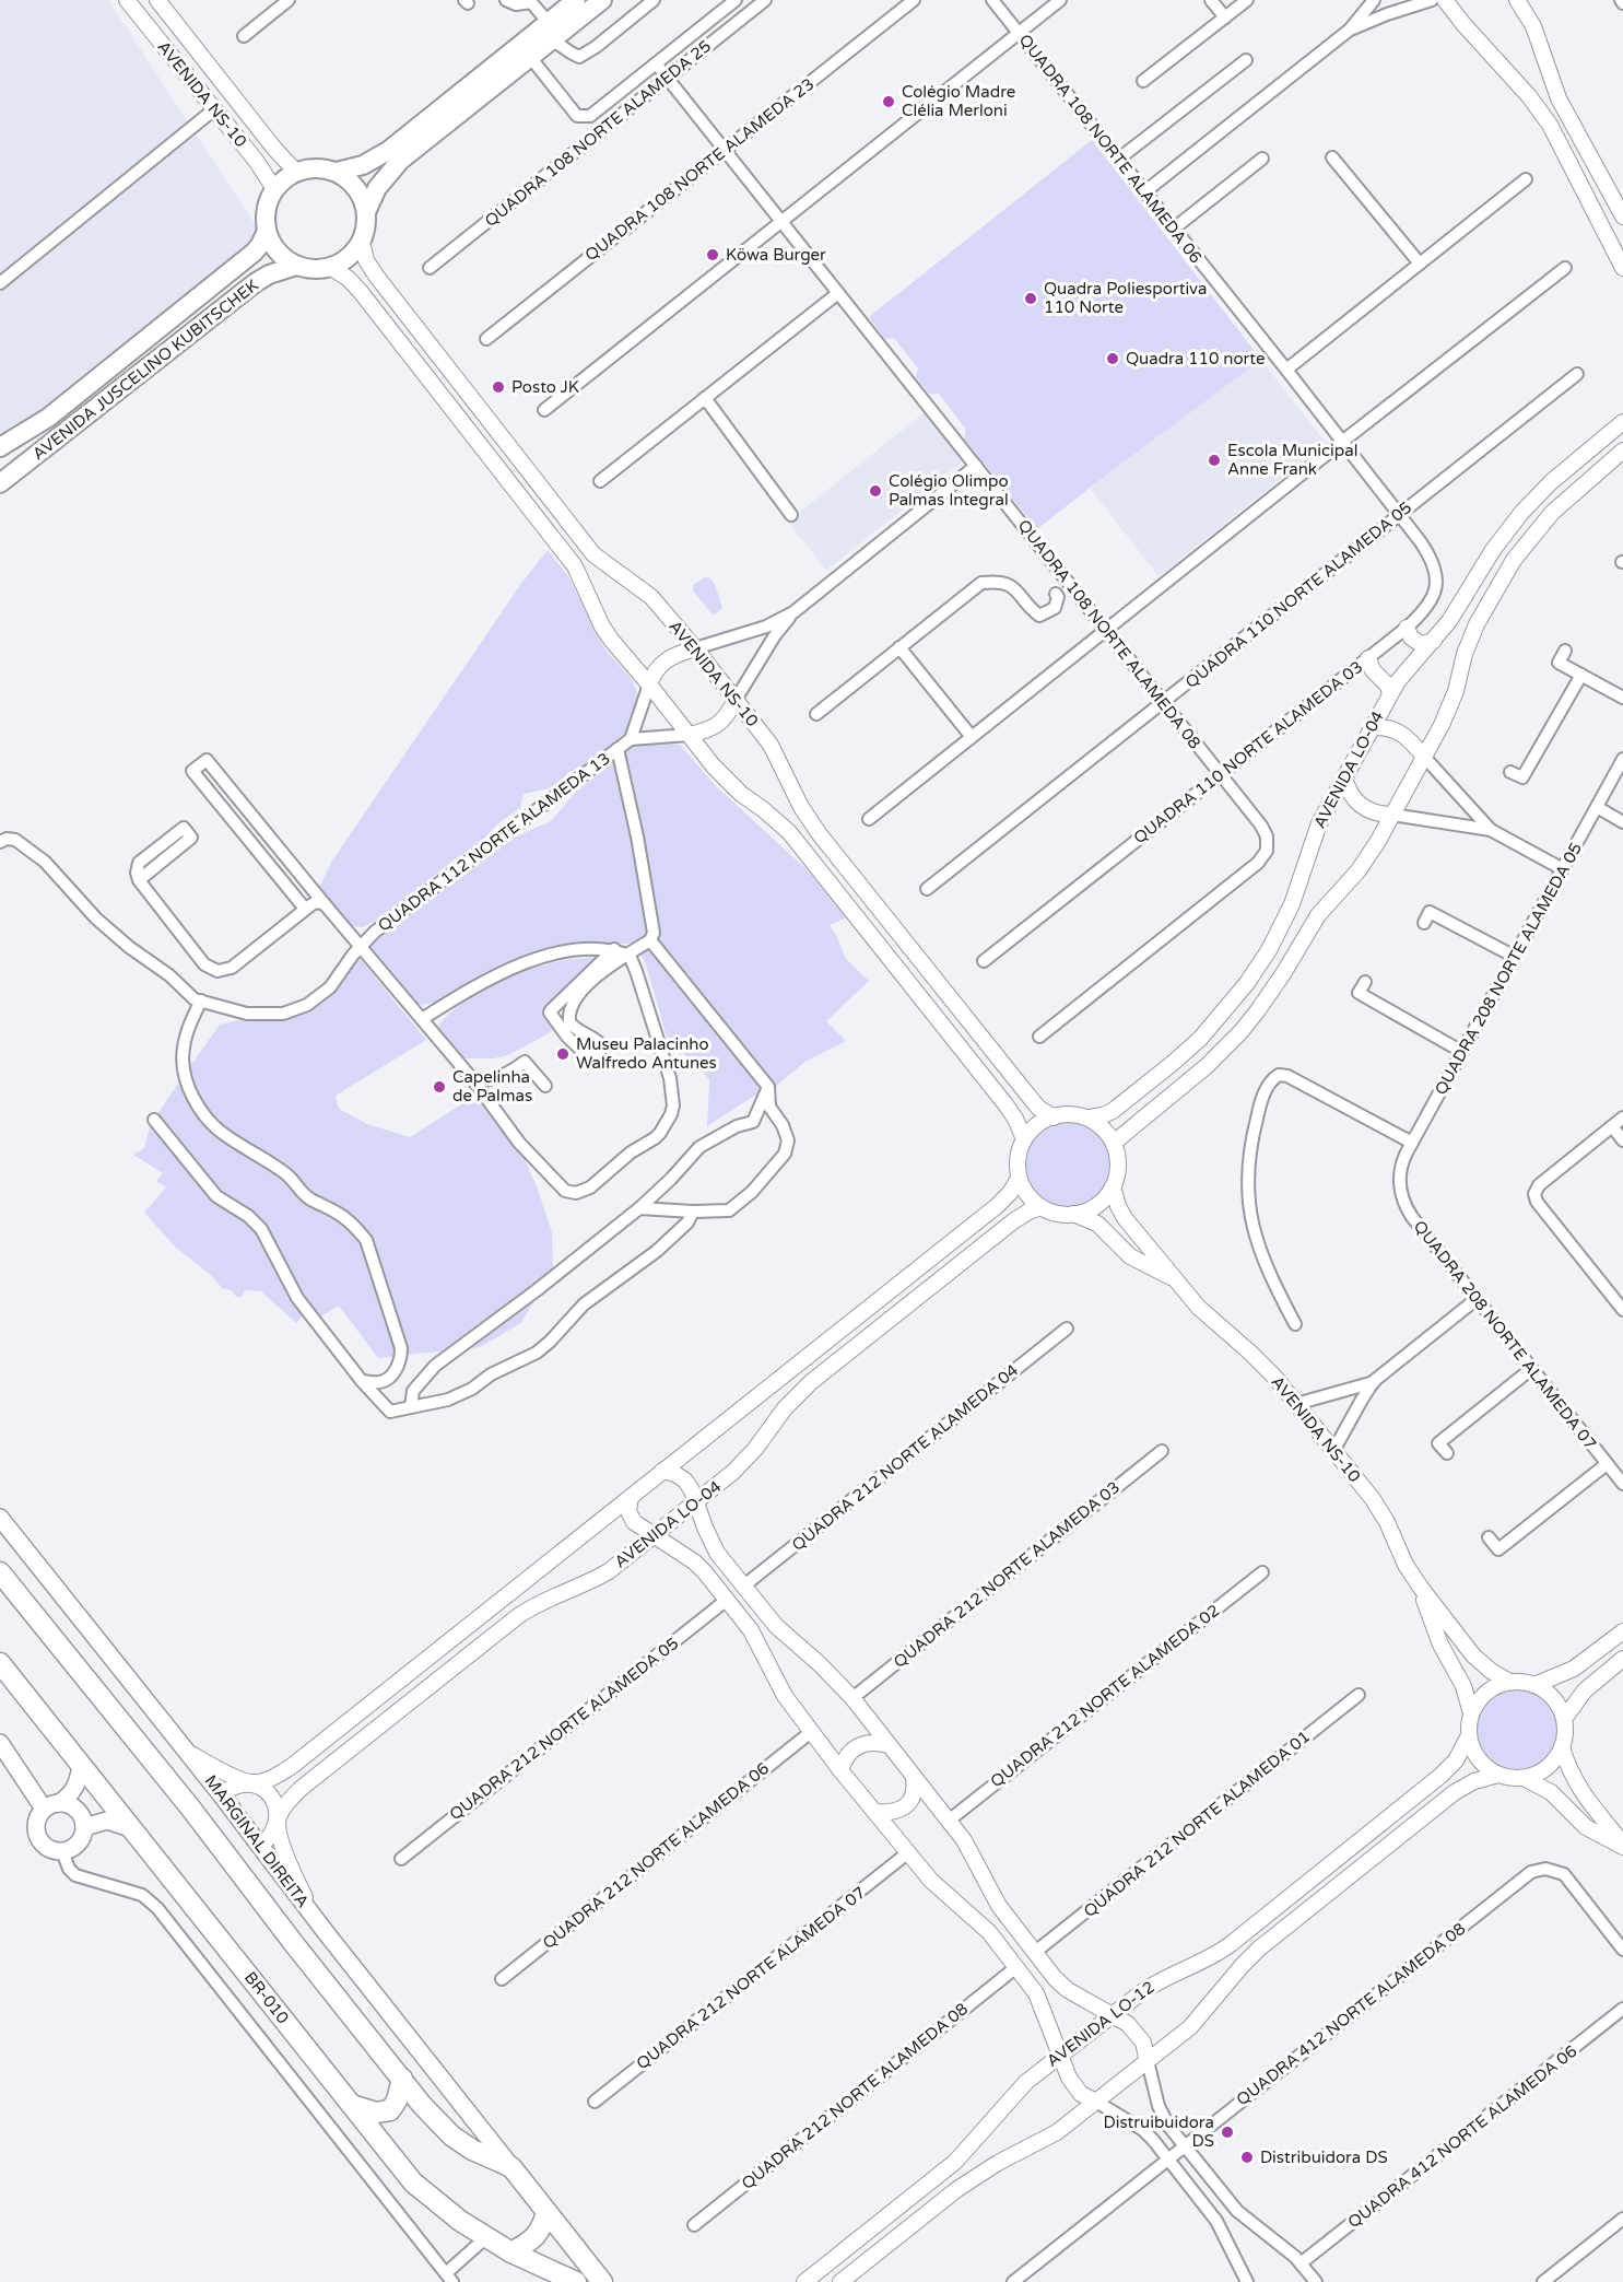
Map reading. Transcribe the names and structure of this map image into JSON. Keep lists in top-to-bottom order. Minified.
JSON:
{"streets":{"highway":["BR-010"],"main road":["AVENIDA JUSCELINO KUBITSCHEK","MARGINAL DIREITA"],"street":["AVENIDA NS-10","QUADRA 108 NORTE ALAMEDA 25","QUADRA 108 NORTE ALAMEDA 06","QUADRA 108 NORTE ALAMEDA 23","QUADRA 110 NORTE ALAMEDA 05","QUADRA 108 NORTE ALAMEDA 08","QUADRA 110 NORTE ALAMEDA 03","AVENIDA LO-04","QUADRA 112 NORTE ALAMEDA 13","QUADRA 208 NORTE ALAMEDA 05","QUADRA 208 NORTE ALAMEDA 07","QUADRA 212 NORTE ALAMEDA 04","QUADRA 212 NORTE ALAMEDA 03","QUADRA 212 NORTE ALAMEDA 02","QUADRA 212 NORTE ALAMEDA 05","QUADRA 212 NORTE ALAMEDA 01","QUADRA 212 NORTE ALAMEDA 06","QUADRA 212 NORTE ALAMEDA 07","QUADRA 412 NORTE ALAMEDA 08","AVENIDA LO-12","QUADRA 212 NORTE ALAMEDA 08","QUADRA 412 NORTE ALAMEDA 06"]},"crossings":[["AVENIDA NS-10","AVENIDA JUSCELINO KUBITSCHEK"],["AVENIDA NS-10","AVENIDA LO-04"],["AVENIDA NS-10","AVENIDA LO-12"],["QUADRA 108 NORTE ALAMEDA 25","QUADRA 108 NORTE ALAMEDA 08"],["QUADRA 108 NORTE ALAMEDA 06","QUADRA 110 NORTE ALAMEDA 05"],["QUADRA 108 NORTE ALAMEDA 06","QUADRA 110 NORTE ALAMEDA 03"],["QUADRA 108 NORTE ALAMEDA 23","QUADRA 108 NORTE ALAMEDA 08"],["QUADRA 110 NORTE ALAMEDA 05","QUADRA 108 NORTE ALAMEDA 08"],["QUADRA 110 NORTE ALAMEDA 05","QUADRA 110 NORTE ALAMEDA 03"],["QUADRA 108 NORTE ALAMEDA 08","QUADRA 110 NORTE ALAMEDA 03"],["AVENIDA LO-04","MARGINAL DIREITA"],["QUADRA 208 NORTE ALAMEDA 05","QUADRA 208 NORTE ALAMEDA 07"]],"places":["Colégio Madre Clélia Merloni","Köwa Burger","Quadra Poliesportiva 110 Norte","Quadra 110 norte","Posto JK","Escola Municipal Anne Frank","Colégio Olimpo Palmas Integral","Museu Palacinho Walfredo Antunes","Capelinha de Palmas","Distruibuidora DS","Distribuidora DS"]}
